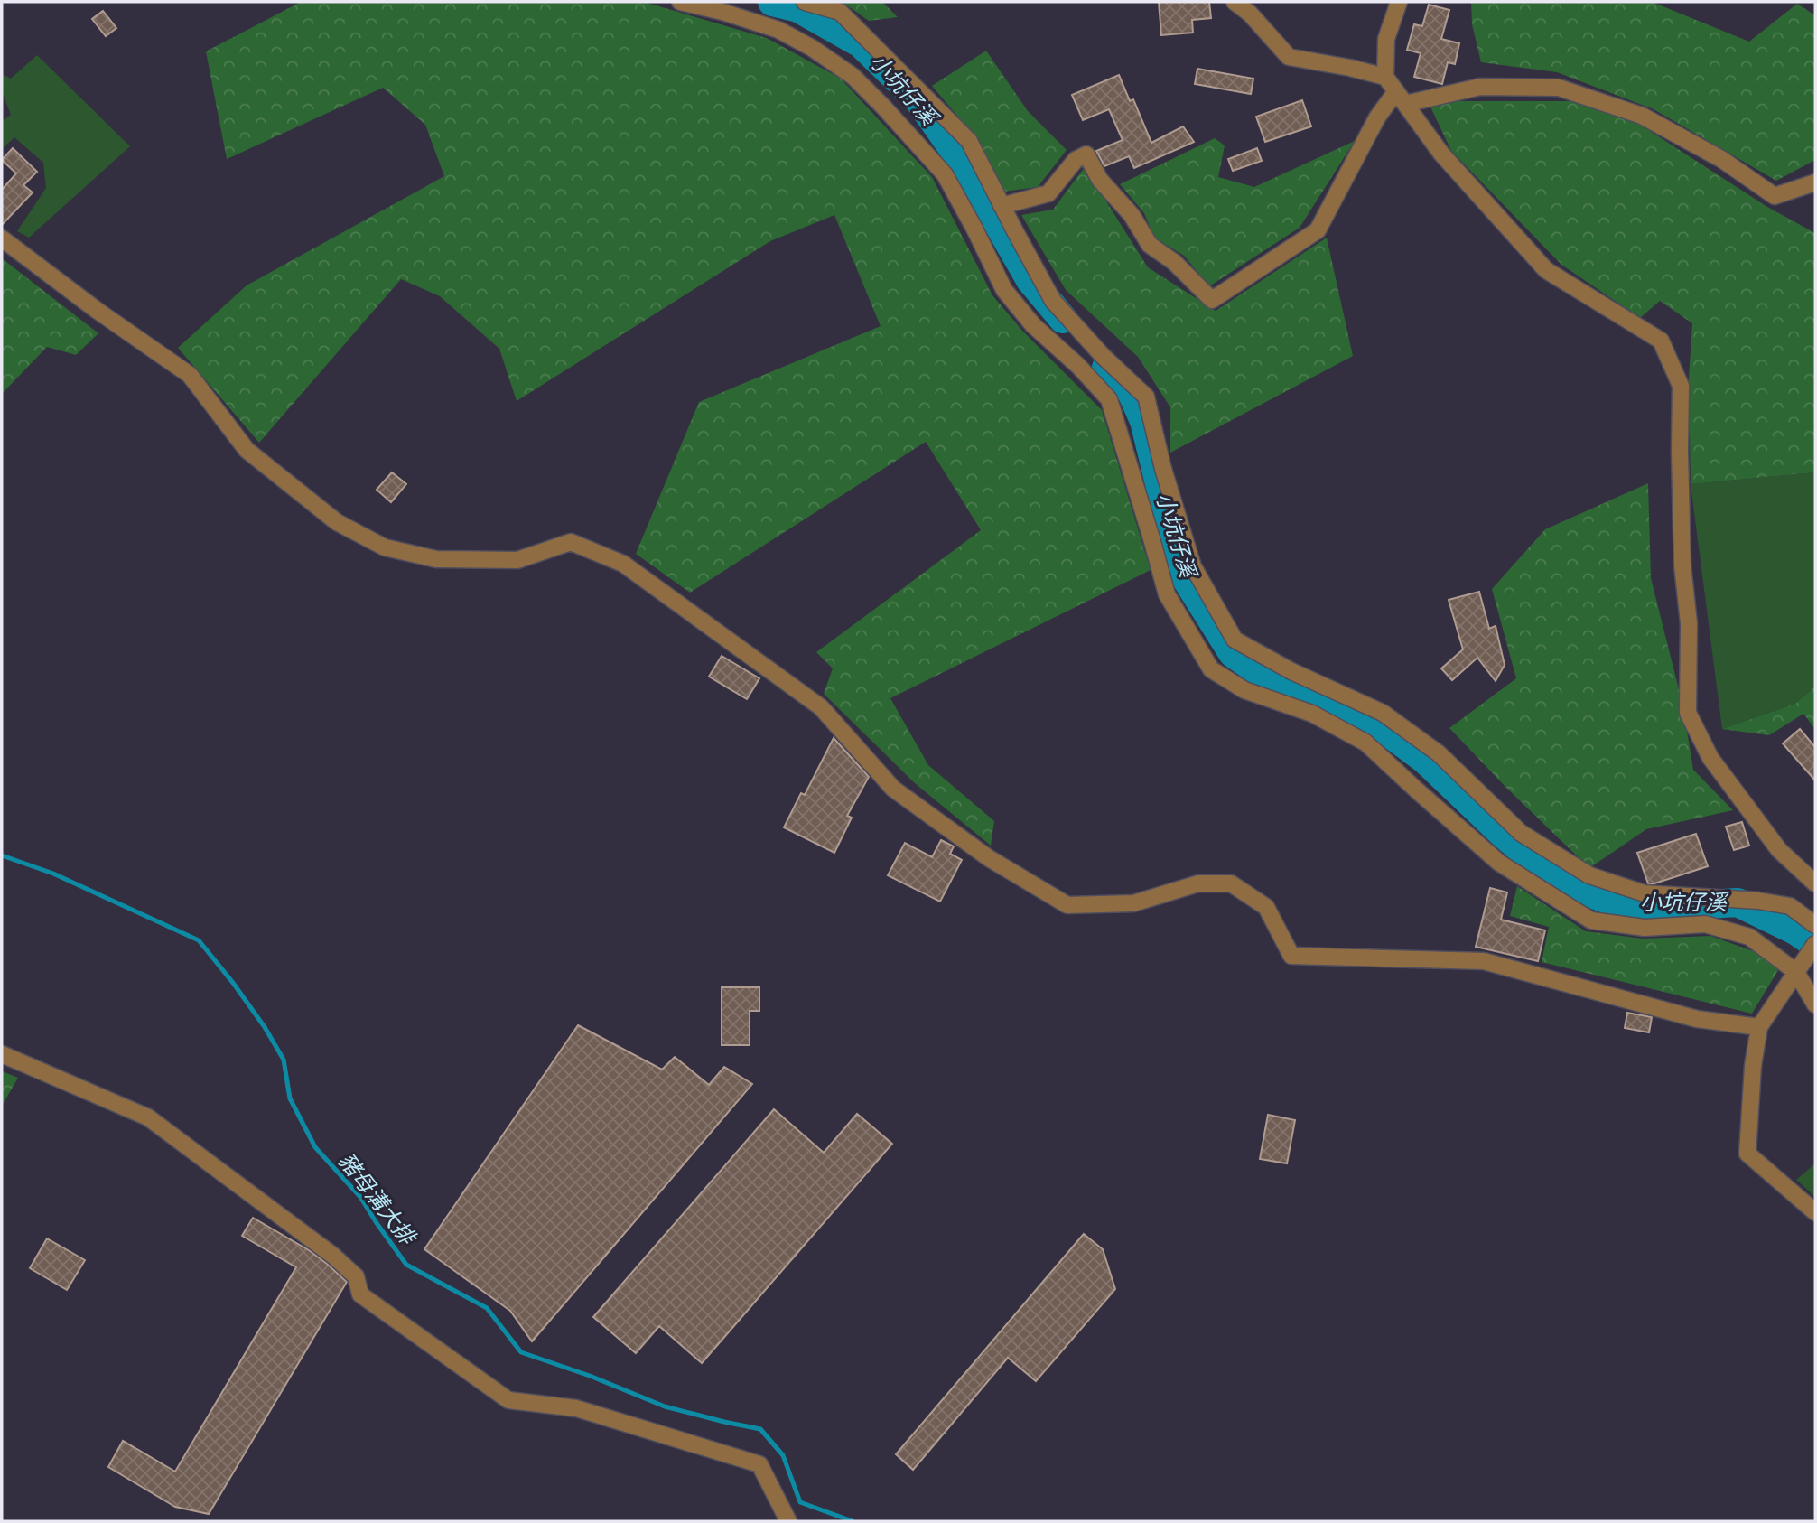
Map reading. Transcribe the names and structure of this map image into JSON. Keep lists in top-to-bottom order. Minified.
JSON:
{"water":["小坑仔溪","豬母溝大排"]}
